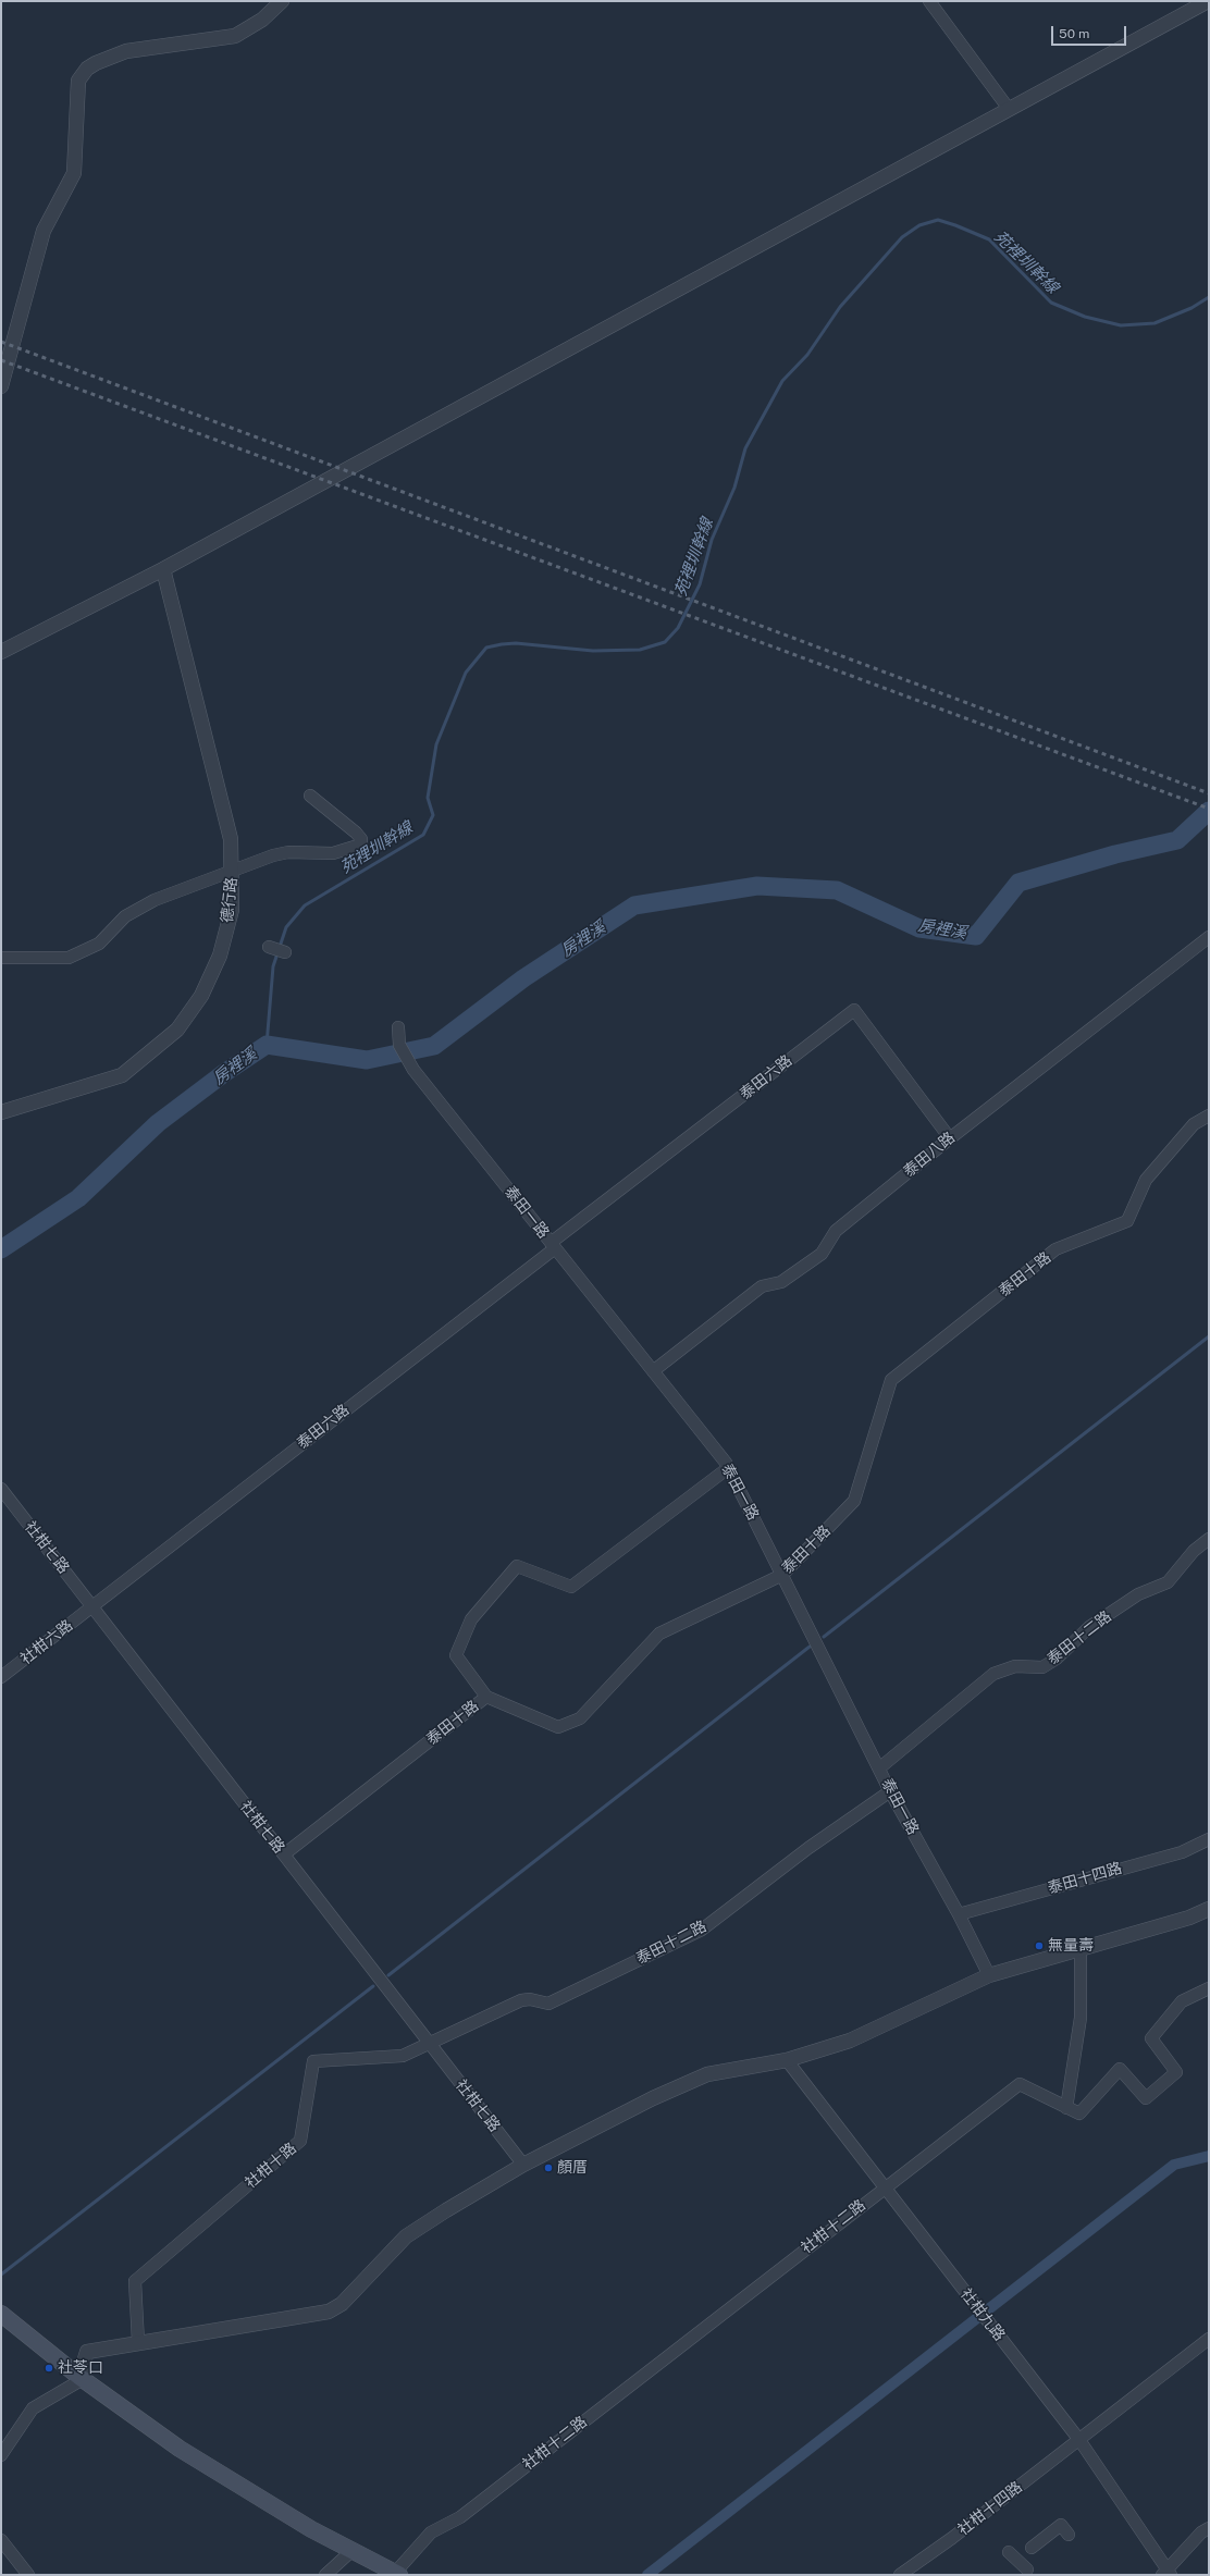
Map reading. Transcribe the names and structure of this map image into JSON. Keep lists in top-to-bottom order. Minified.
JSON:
{"streets":{"street":["德行路","泰田六路","泰田八路","泰田一路","泰田十路","社柑七路","泰田十二路","社柑六路","泰田十四路","社柑十路","社柑十二路","社柑九路","社柑十四路"]},"crossings":[["泰田六路","泰田八路"],["泰田六路","泰田一路"],["泰田六路","社柑七路"],["泰田六路","社柑六路"],["泰田八路","泰田一路"],["泰田一路","泰田十路"],["泰田一路","泰田十二路"],["泰田一路","泰田十四路"],["泰田十路","社柑七路"],["社柑七路","泰田十二路"],["社柑七路","社柑六路"],["社柑七路","社柑十路"],["泰田十二路","社柑十路"],["社柑十二路","社柑九路"],["社柑九路","社柑十四路"]],"water":["苑裡圳幹線","房裡溪"],"places":["無量壽","顏厝","社苓口"],"scale_bar":"50 m"}
